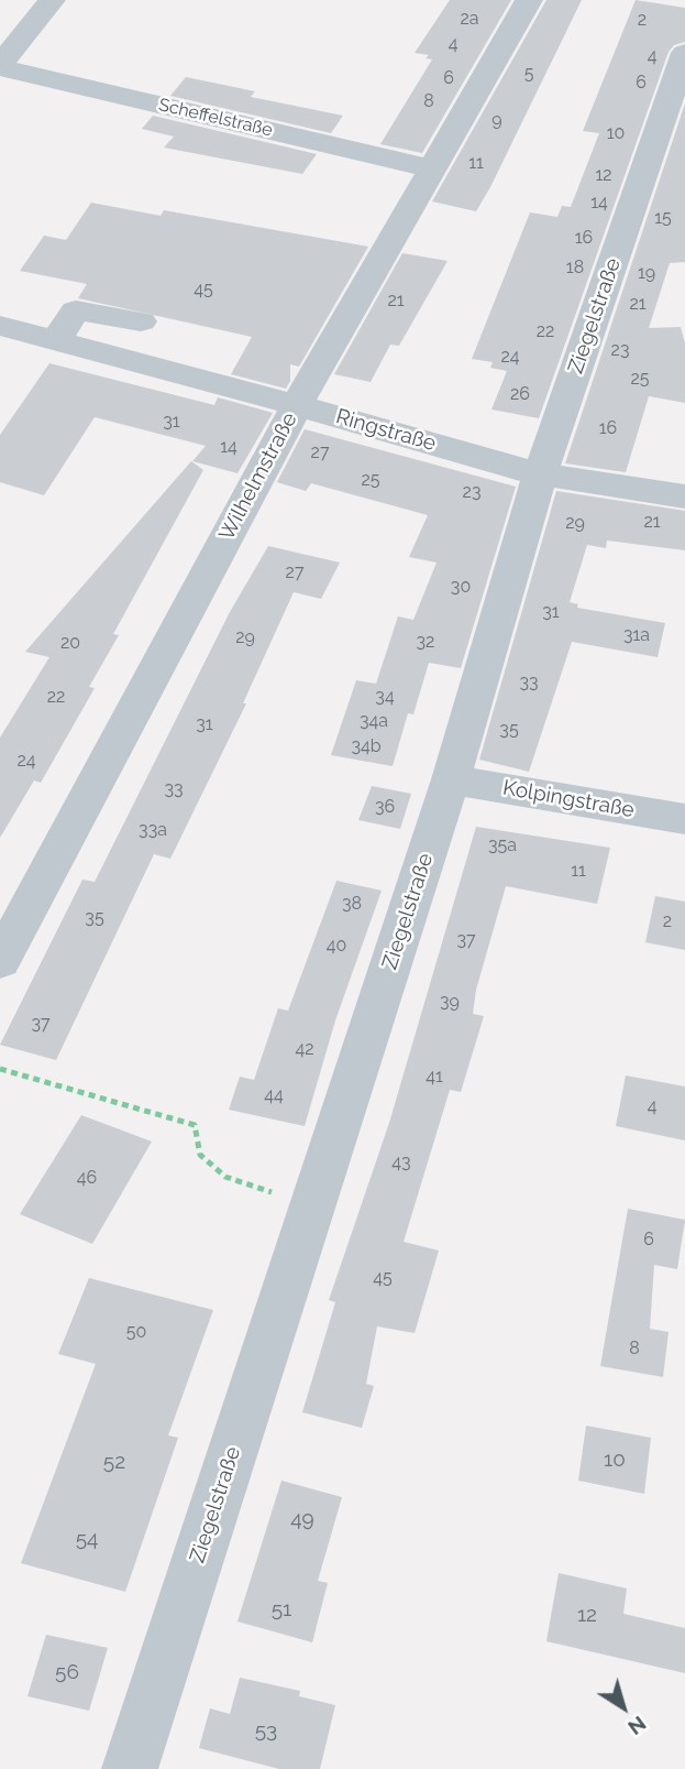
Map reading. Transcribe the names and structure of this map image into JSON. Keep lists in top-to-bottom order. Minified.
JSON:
{"streets":{"street":["Scheffelstraße","Ziegelstraße","Ringstraße","Wilhelmstraße","Kolpingstraße"]},"crossings":[["Scheffelstraße","Wilhelmstraße"],["Ziegelstraße","Ringstraße"],["Ziegelstraße","Kolpingstraße"],["Ringstraße","Wilhelmstraße"]],"house_numbers":["2a","2","4","4","5","6","6","8","9","10","11","12","14","15","16","18","19","45","21","21","22","23","24","25","26","31","16","14","27","25","23","21","29","27","30","31","31a","29","32","20","33","22","34","34a","31","35","34b","24","33","36","33a","35a","11","38","35","2","37","40","39","37","42","41","44","4","43","46","6","45","50","8","10","52","49","54","51","12","56","53"],"north":"bottom right"}
